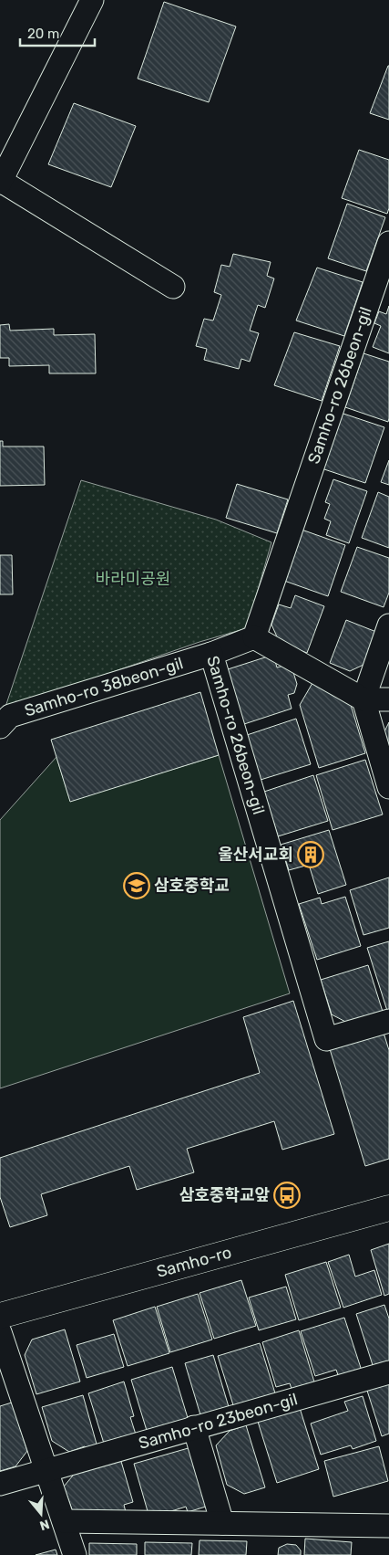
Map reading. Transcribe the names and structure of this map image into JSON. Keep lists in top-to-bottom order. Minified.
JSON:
{"streets":{"main road":["Samho-ro"],"street":["Samho-ro 26beon-gil","Samho-ro 38beon-gil","Samho-ro 23beon-gil"]},"crossings":[["Samho-ro 26beon-gil","Samho-ro 38beon-gil"]],"parks":["바라미공원"],"places":{"building":["울산서교회"],"school or university":["삼호중학교"],"bus stop":["삼호중학교앞"]},"scale_bar":"20 m","north":"bottom"}
